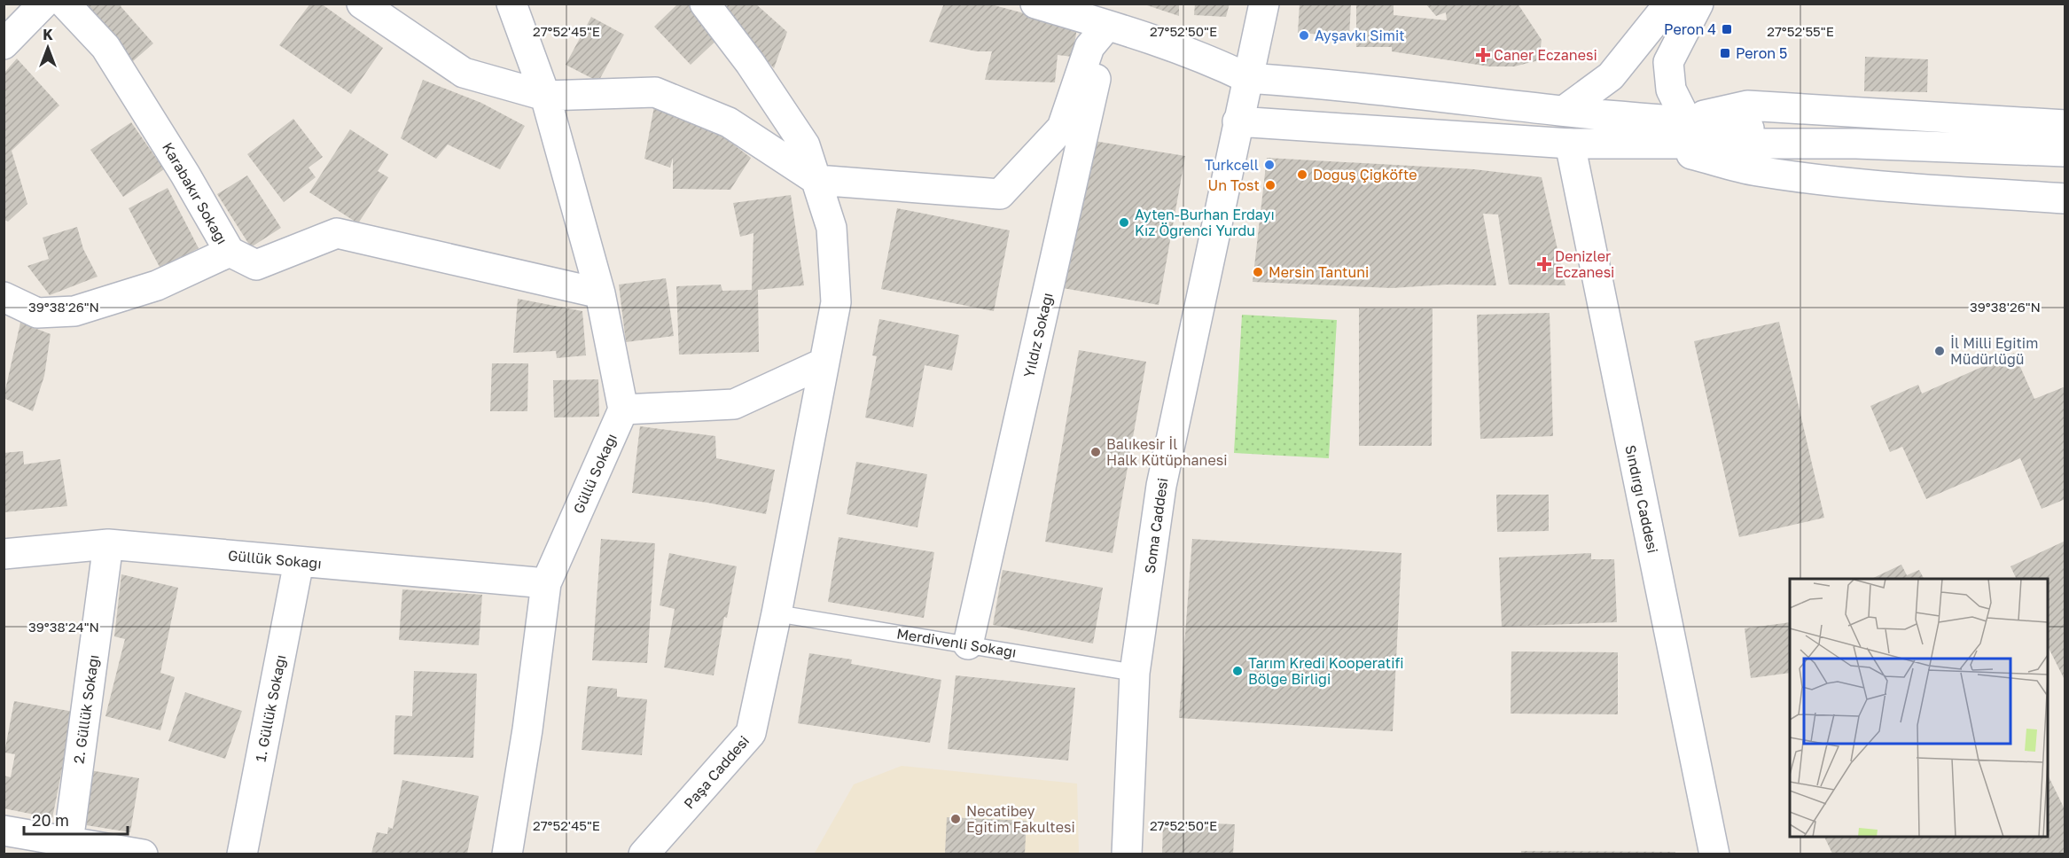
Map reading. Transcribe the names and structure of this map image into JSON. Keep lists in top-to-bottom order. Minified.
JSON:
{"streets":{"street":["Karabakır Sokağı","Yıldız Sokağı","Güllü Sokağı","Sındırgı Caddesi","Soma Caddesi","Güllük Sokağı","1. Güllük Sokağı","2. Güllük Sokağı","Paşa Caddesi"],"lane":["Merdivenli Sokağı"]},"crossings":[["Yıldız Sokağı","Merdivenli Sokağı"],["Güllü Sokağı","Güllük Sokağı"],["Soma Caddesi","Merdivenli Sokağı"],["Güllük Sokağı","1. Güllük Sokağı"],["Güllük Sokağı","2. Güllük Sokağı"],["Merdivenli Sokağı","Paşa Caddesi"]],"places":{"transit":["Peron 4","Peron 5"],"other":["Ayşavkı Simit","Turkcell","Doğuş Çiğköfte","Un Tost","Ayten-Burhan Erdayı Kız Öğrenci Yurdu","Mersin Tantuni","İl Milli Eğitim Müdürlüğü","Balıkesir İl Halk Kütüphanesi","Tarım Kredi Kooperatifi Bölge Birliği","Necatibey Eğitim Fakultesi"],"health":["Caner Eczanesi","Denizler Eczanesi"]},"scale_bar":"20 m","north":"top","coordinates":["27°52'45\"E","27°52'50\"E","27°52'55\"E","39°38'26\"N","39°38'24\"N"]}
